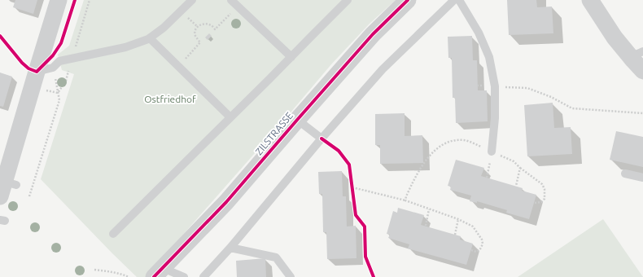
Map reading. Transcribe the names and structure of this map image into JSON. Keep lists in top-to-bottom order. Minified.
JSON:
{"streets":{"street":["ZILSTRASSE"]},"parks":["Ostfriedhof"]}
